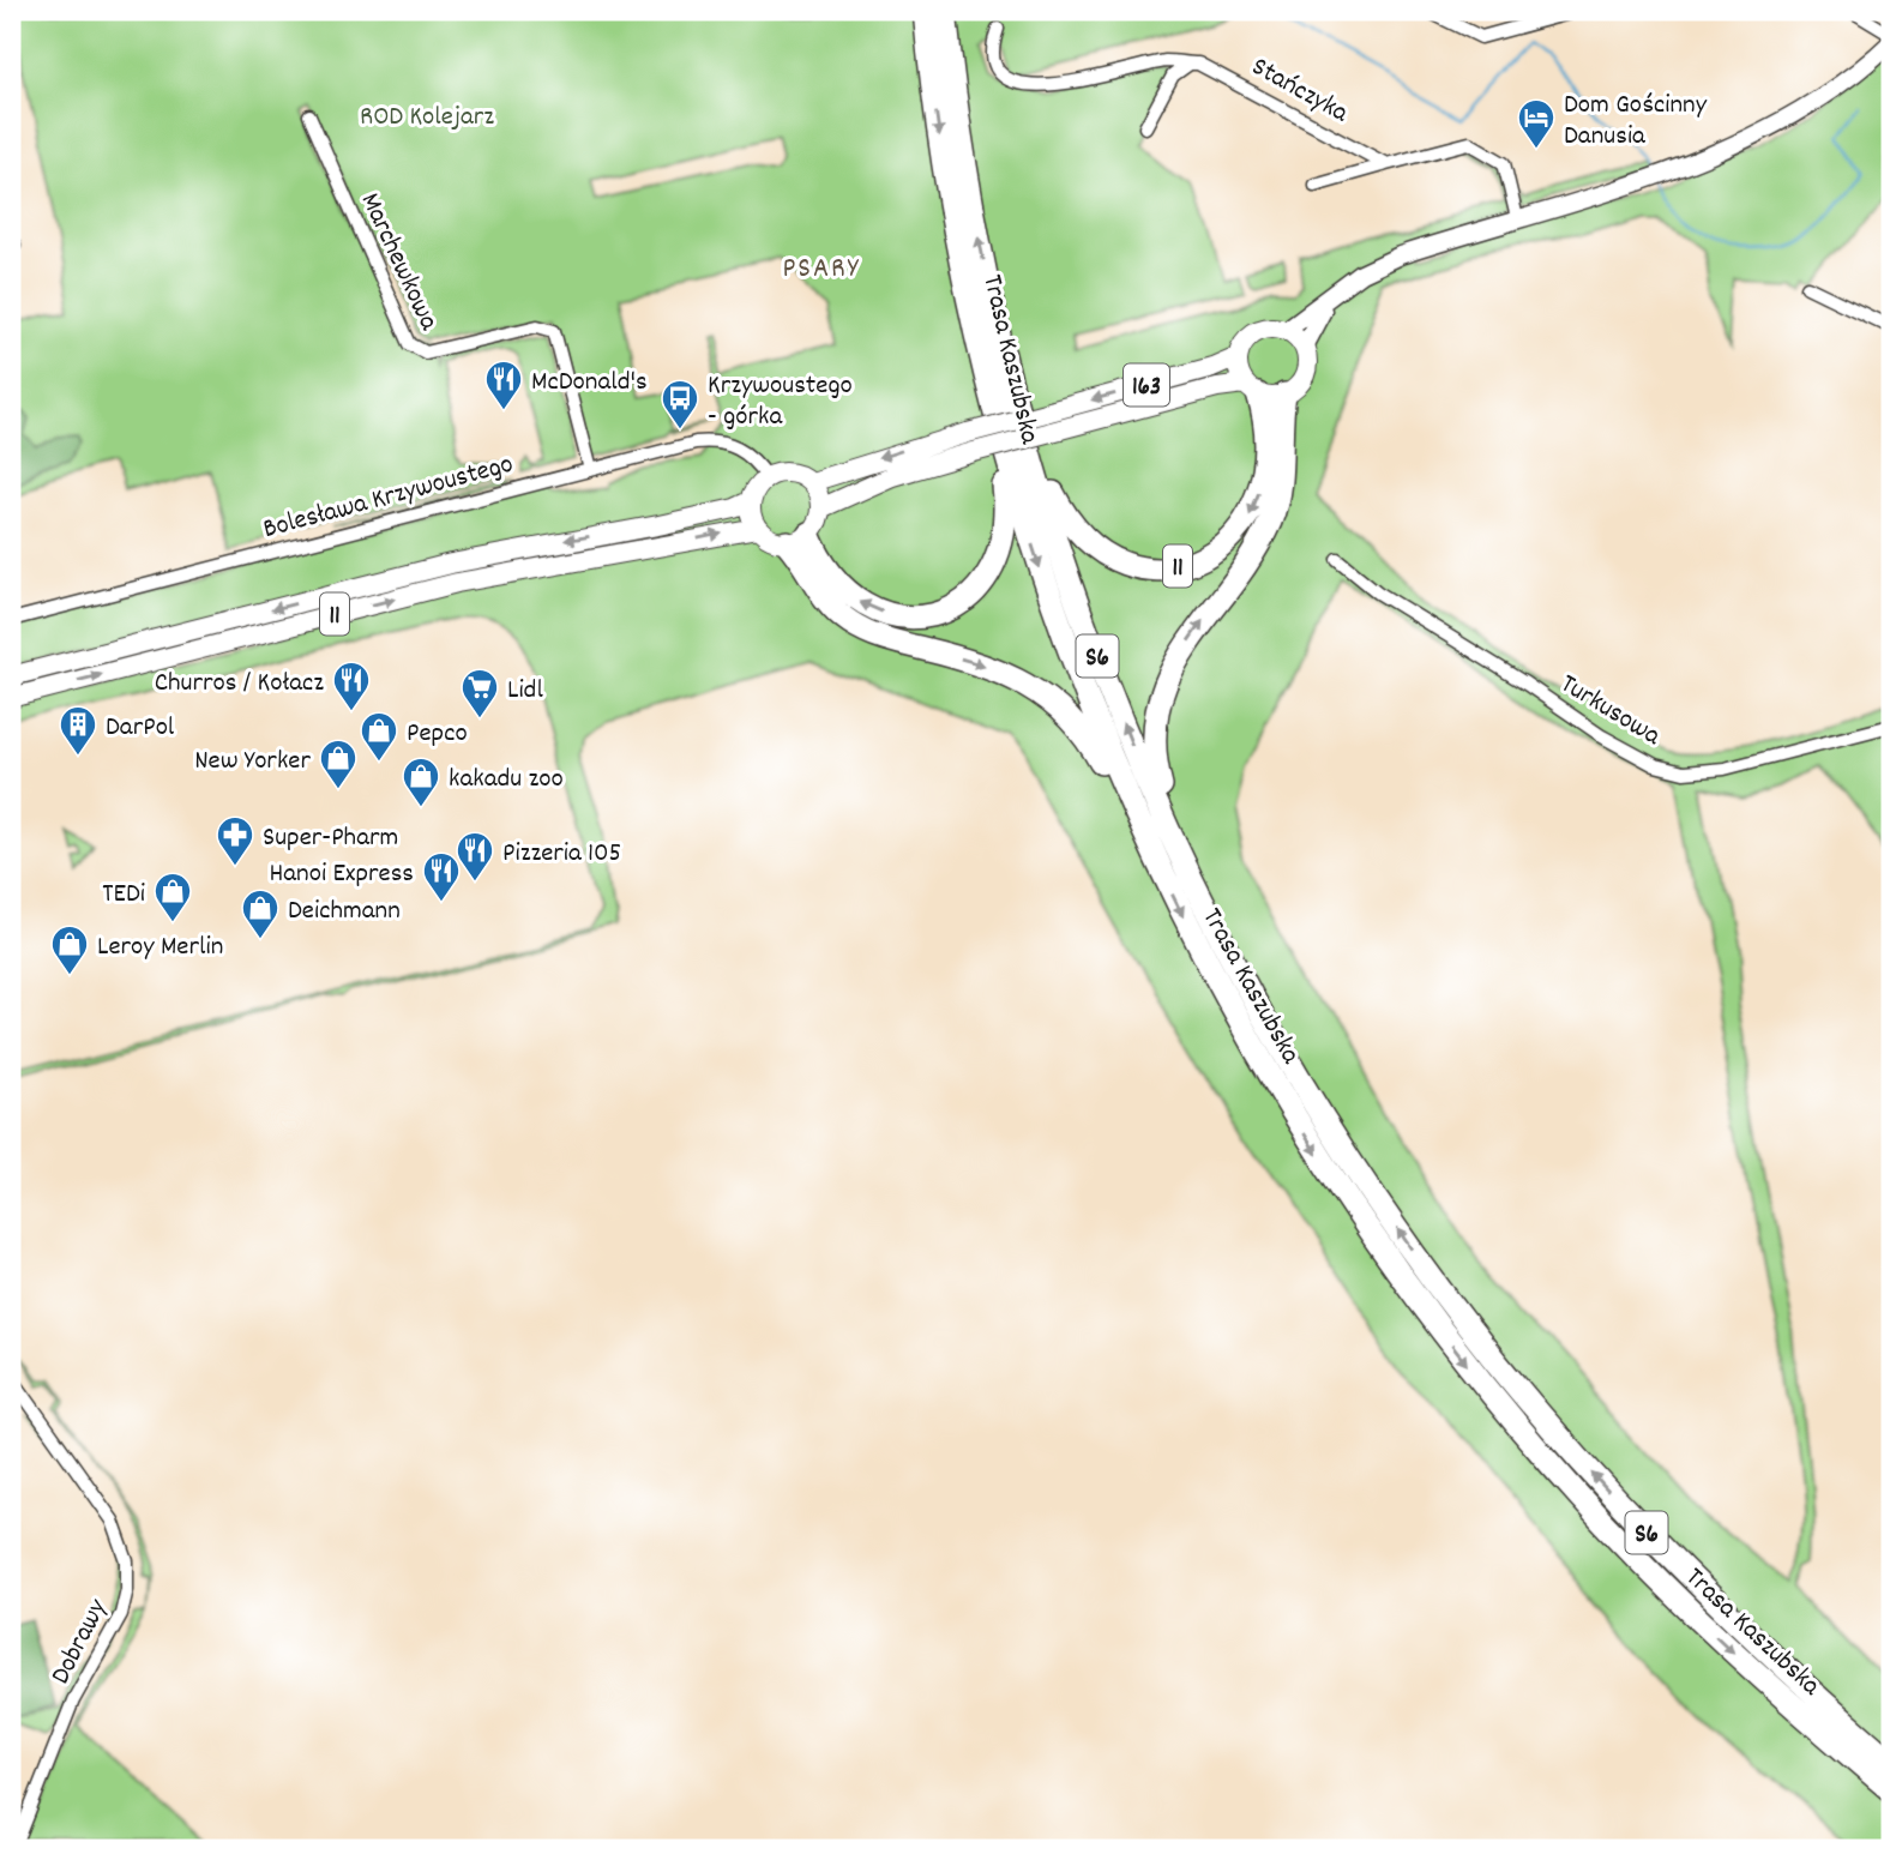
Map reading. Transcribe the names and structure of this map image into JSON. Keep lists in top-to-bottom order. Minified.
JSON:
{"streets":{"highway":["Trasa Kaszubska","11","S6"],"main road":["163"],"street":["Stańczyka","Marchewkowa","Bolesława Krzywoustego","Turkusowa","Dobrawy"]},"crossings":[["Marchewkowa","Bolesława Krzywoustego"],["Trasa Kaszubska","11"],["163","Bolesława Krzywoustego"],["163","11"],["Bolesława Krzywoustego","11"]],"districts":["PSARY"],"parks":["ROD Kolejarz"],"places":{"hotel":["Dom Gościnny Danusia"],"restaurant":["McDonald's","Churros / Kołacz","Pizzeria 105","Hanoi Express"],"bus stop":["Krzywoustego - górka"],"supermarket":["Lidl"],"building":["DarPol"],"shop":["Pepco","New Yorker","kakadu zoo","TEDi","Deichmann","Leroy Merlin"],"pharmacy":["Super-Pharm"]}}
